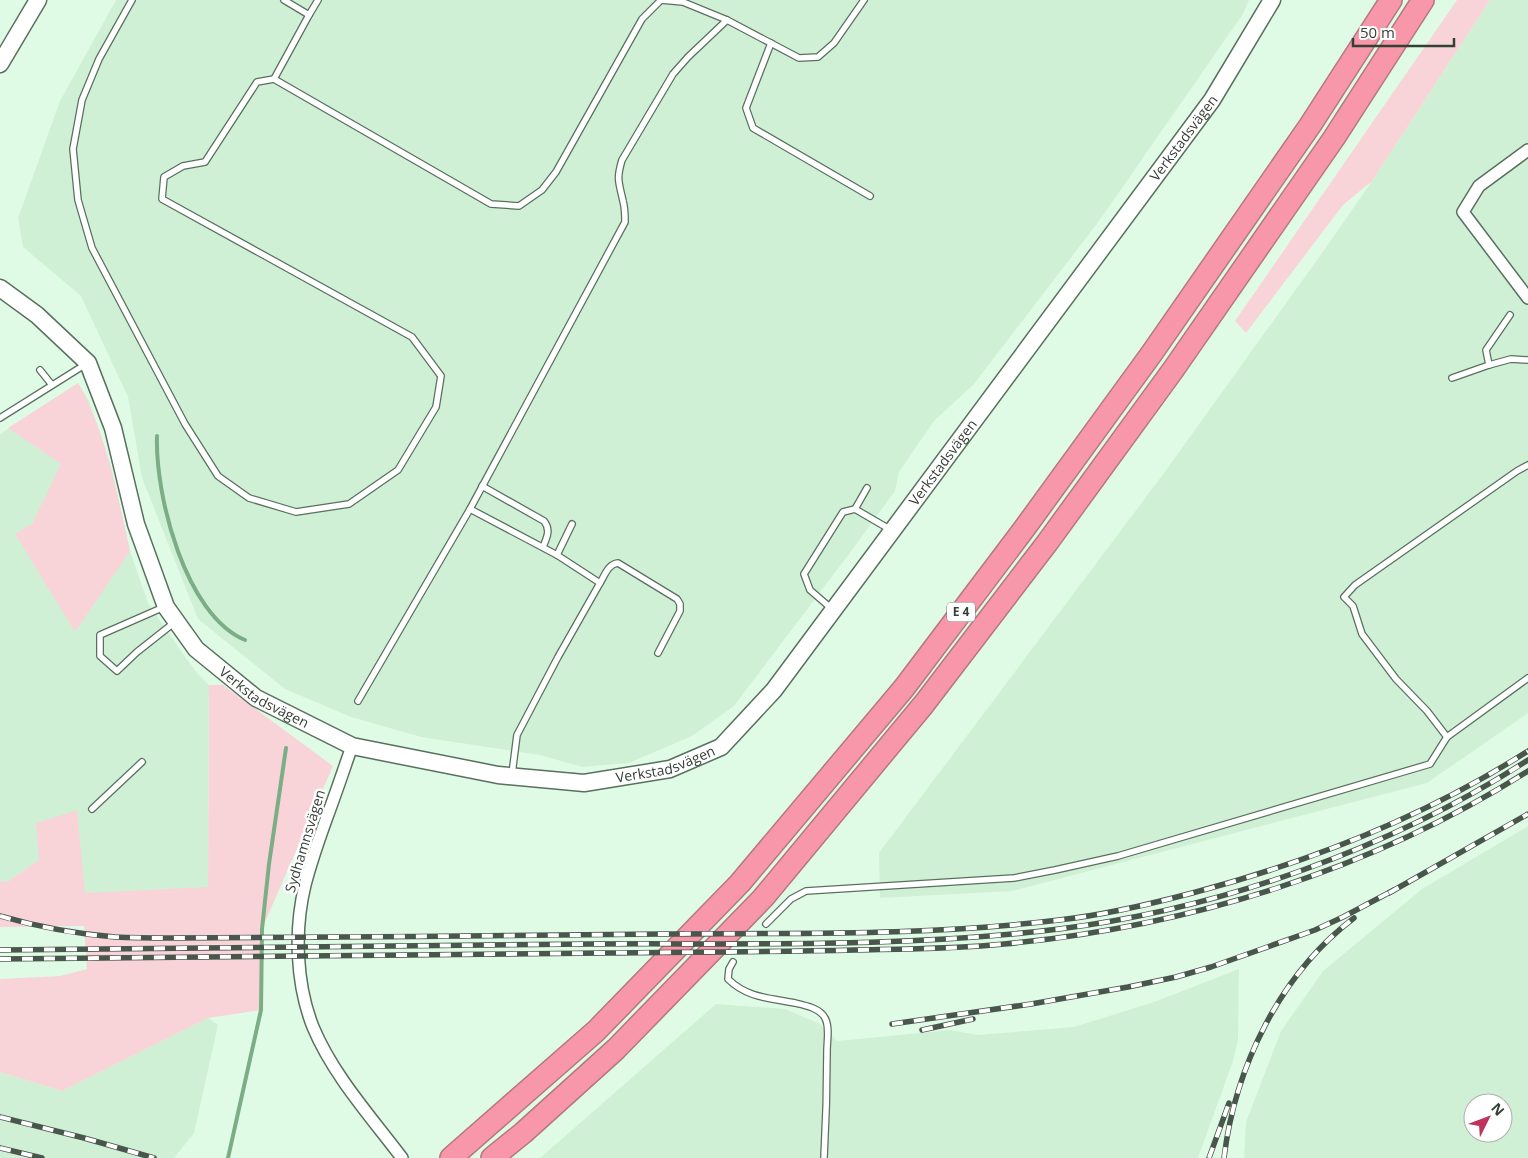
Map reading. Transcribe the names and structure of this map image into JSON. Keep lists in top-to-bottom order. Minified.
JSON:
{"streets":{"highway":["E 4"],"main road":["Verkstadsvägen"],"street":["Sydhamnsvägen"]},"crossings":[["Verkstadsvägen","Sydhamnsvägen"]],"scale_bar":"50 m","north":"top right"}
